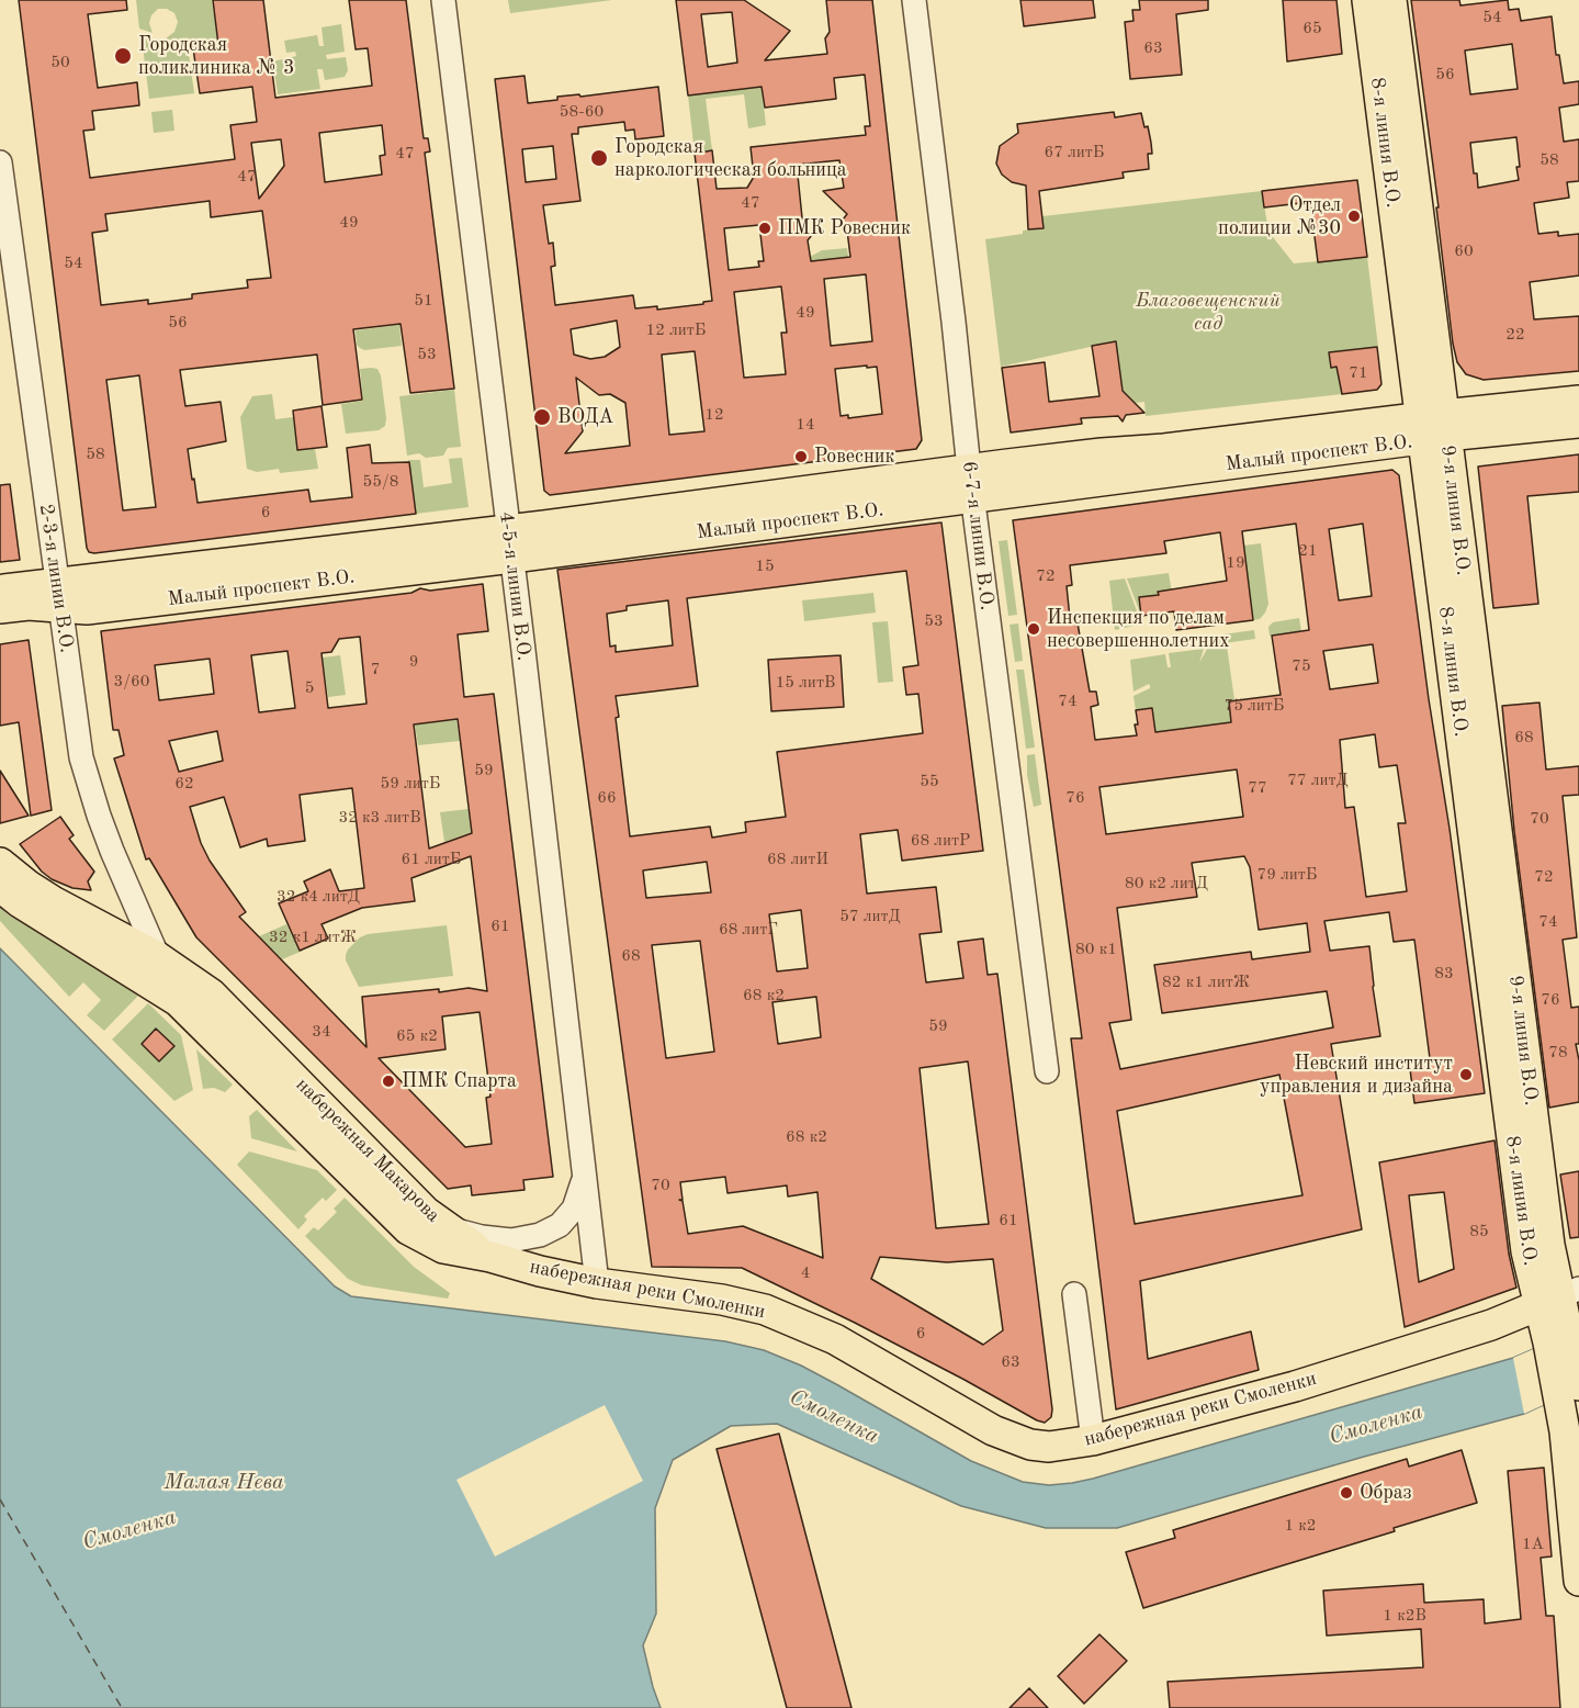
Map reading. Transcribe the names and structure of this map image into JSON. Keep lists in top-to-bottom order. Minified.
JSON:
{"streets":{"main road":["8-я линия В.О.","Малый проспект В.О.","набережная Макарова","набережная реки Смоленки"],"street":["6-7-я линии В.О.","2-3-я линии В.О.","4-5-я линии В.О."]},"crossings":[["8-я линия В.О.","Малый проспект В.О."],["8-я линия В.О.","набережная реки Смоленки"],["Малый проспект В.О.","6-7-я линии В.О."],["Малый проспект В.О.","2-3-я линии В.О."],["Малый проспект В.О.","4-5-я линии В.О."],["2-3-я линии В.О.","набережная Макарова"],["4-5-я линии В.О.","набережная Макарова"],["4-5-я линии В.О.","набережная реки Смоленки"],["набережная Макарова","набережная реки Смоленки"]],"water":["Смоленка","Малая Нева"],"parks":["Благовещенский сад"],"places":["Городская поликлиника № 3","Городская наркологическая больница","Отдел полиции №30","ПМК Ровесник","ВОДА","Ровесник","Инспекция по делам несовершеннолетних","Невский институт управления и дизайна","ПМК Спарта","Образ"],"house_numbers":["54","65","63","50","56","58-60","67 литБ","47","58","47","47","49","60","54","51","49","56","12 литБ","22","53","71","12","14","58","55/8","6","21","19","15","72","53","9","75","7","3/60","15 литВ","5","74","75 литБ","68","59","77 литД","55","62","59 литБ","77","66","76","32 к3 литВ","70","68 литР","61 литБ","68 литИ","79 литБ","72","80 к2 литД","32 к4 литД","57 литД","74","61","68 литГ","32 к1 литЖ","80 к1","68","83","82 к1 литЖ","68 к2","76","59","34","65 к2","78","68 к2","70","61","85","4","6","63","1 к2","1А","1 к2В"]}
